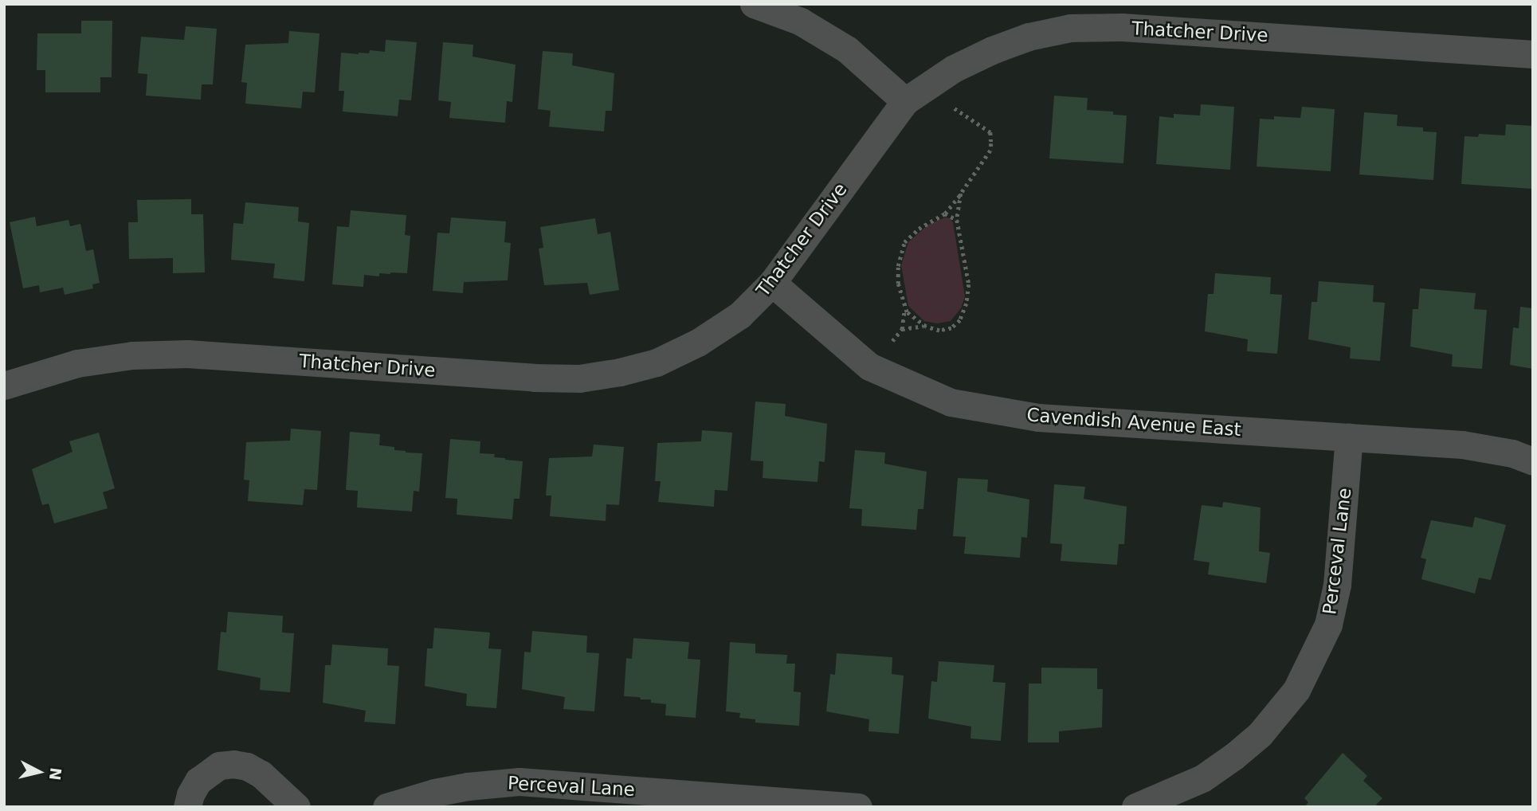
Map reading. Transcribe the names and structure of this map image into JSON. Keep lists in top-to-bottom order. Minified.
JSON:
{"streets":{"street":["Thatcher Drive","Cavendish Avenue East","Perceval Lane"]},"crossings":[["Thatcher Drive","Cavendish Avenue East"],["Cavendish Avenue East","Perceval Lane"]],"north":"right"}
